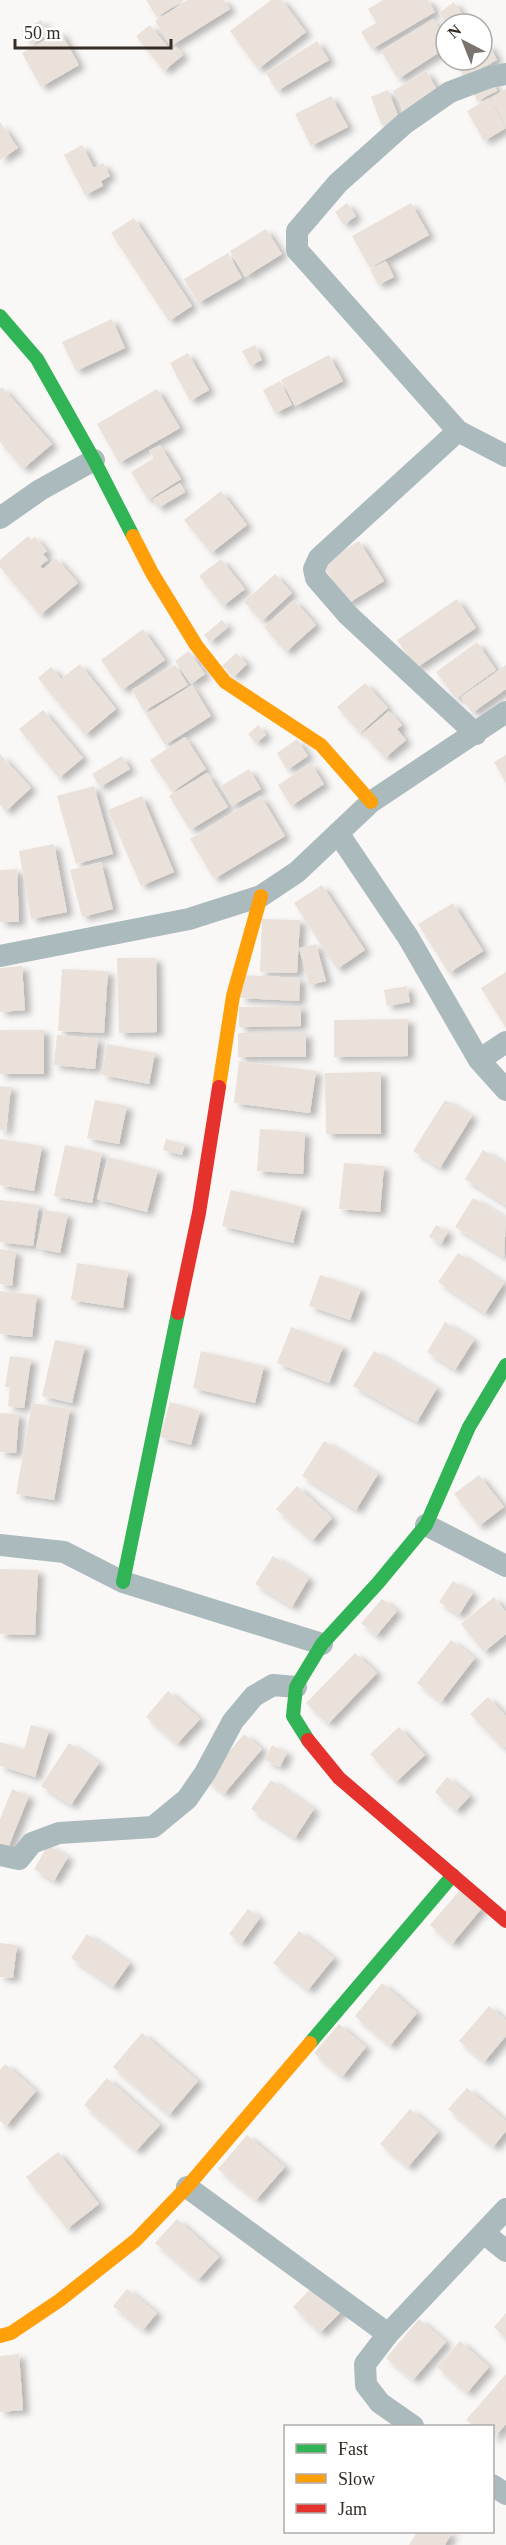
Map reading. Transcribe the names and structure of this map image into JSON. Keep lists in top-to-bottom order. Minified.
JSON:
{"legend":["Fast","Slow","Jam"],"scale_bar":"50 m","north":"top left"}
